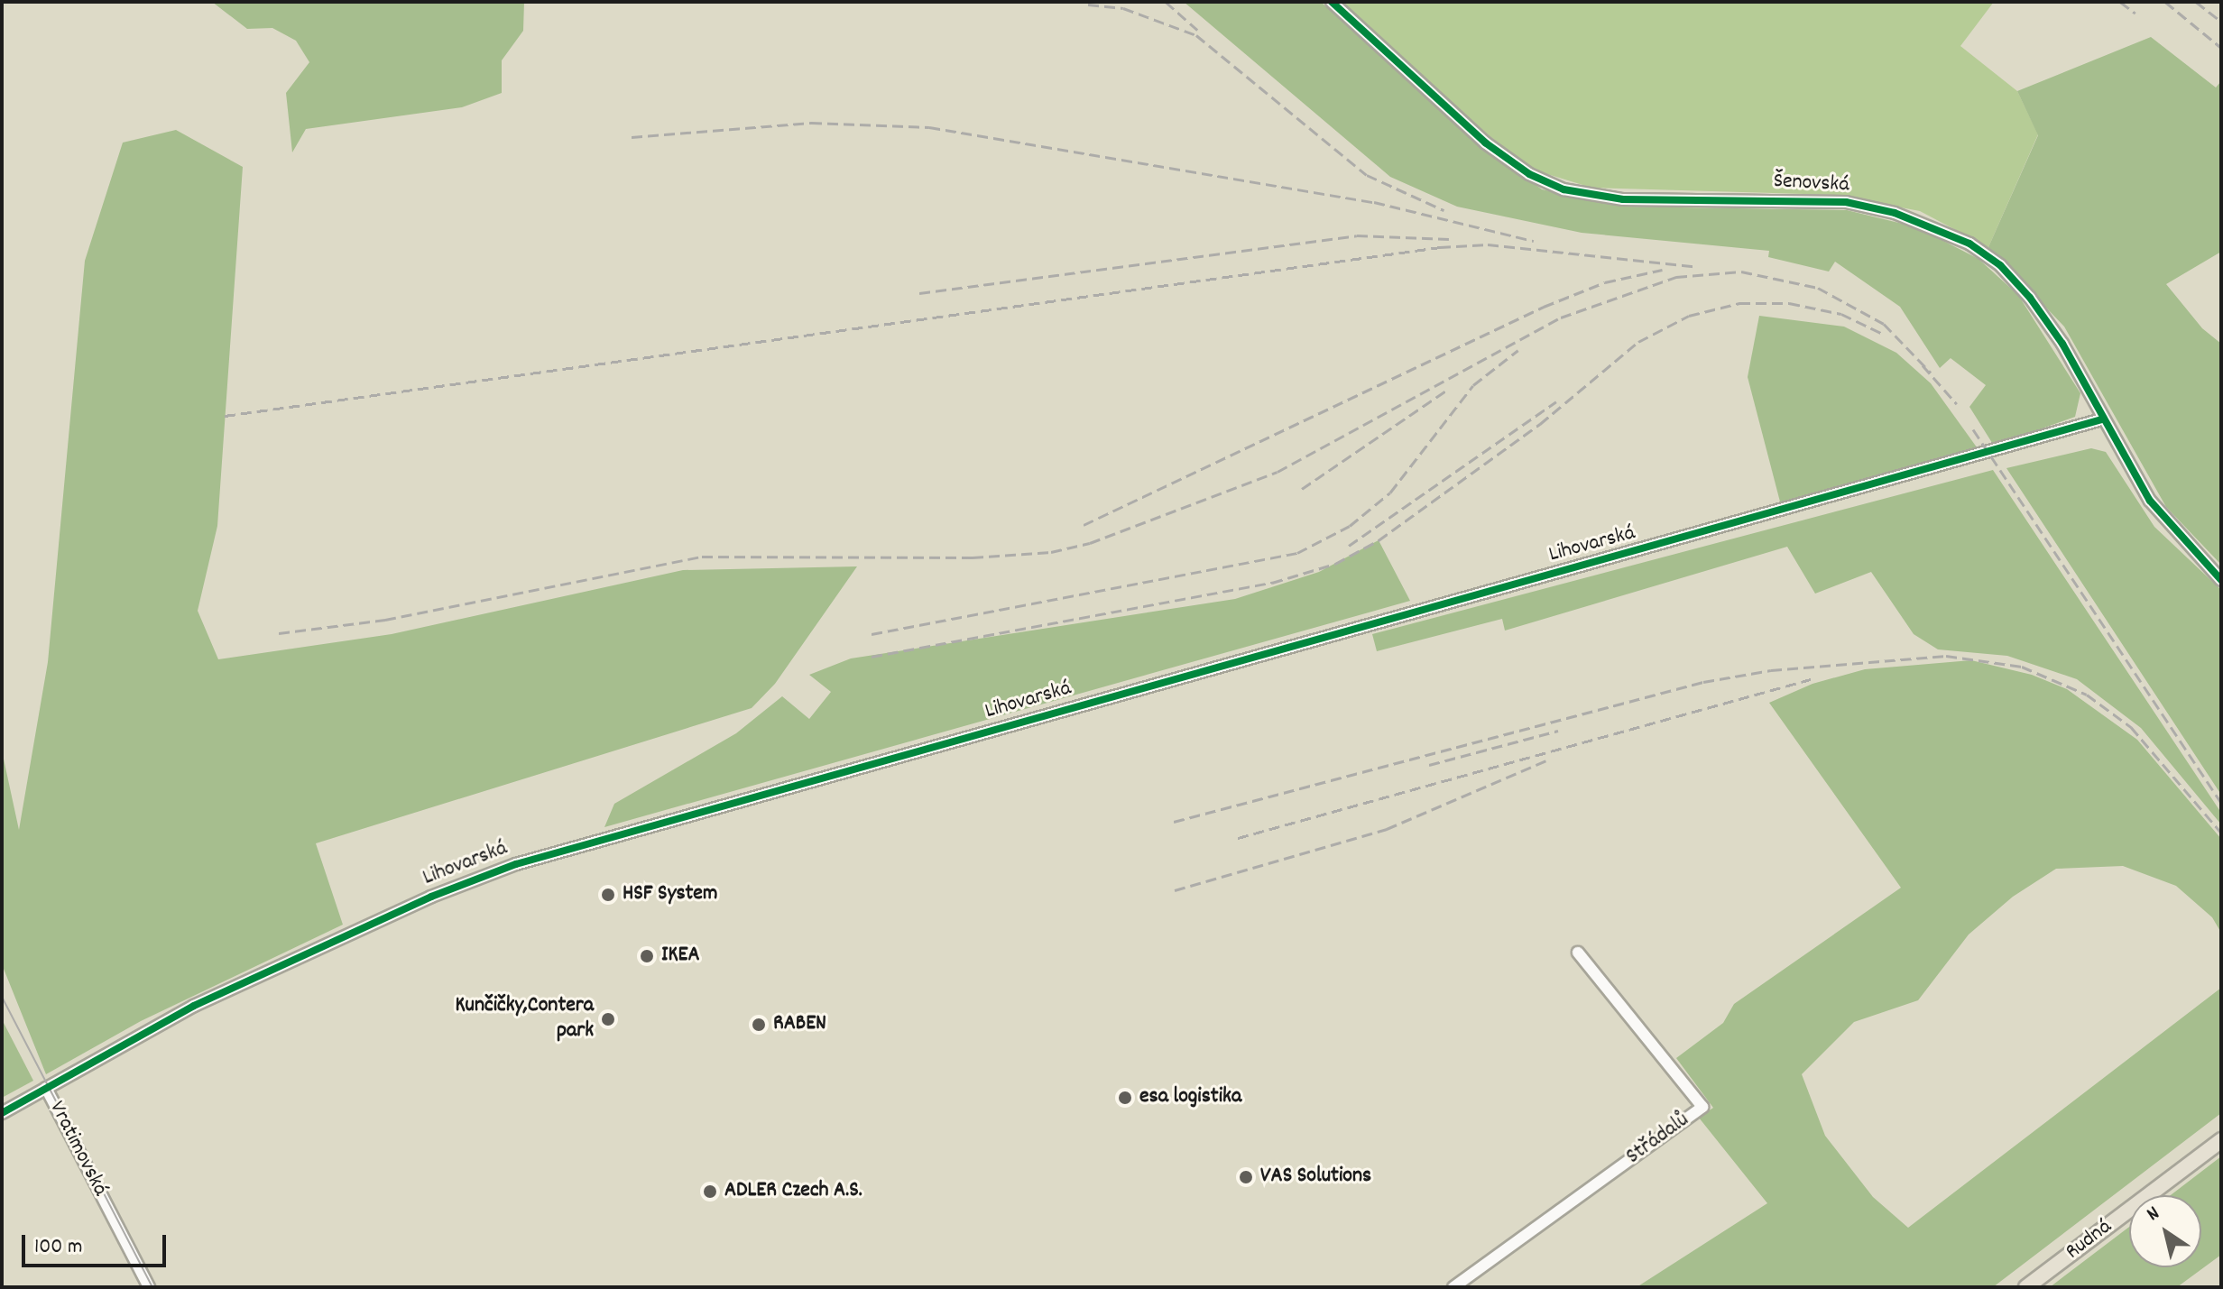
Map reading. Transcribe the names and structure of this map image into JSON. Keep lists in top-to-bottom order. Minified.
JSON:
{"streets":{"main road":["Rudná"],"street":["Šenovská","Lihovarská","Střádalů","Vratimovská"]},"crossings":[["Šenovská","Lihovarská"],["Lihovarská","Vratimovská"]],"places":["HSF System","IKEA","Kunčičky,Contera park","RABEN","esa logistika","VAS Solutions","ADLER Czech A.S."],"scale_bar":"100 m","north":"top left"}
